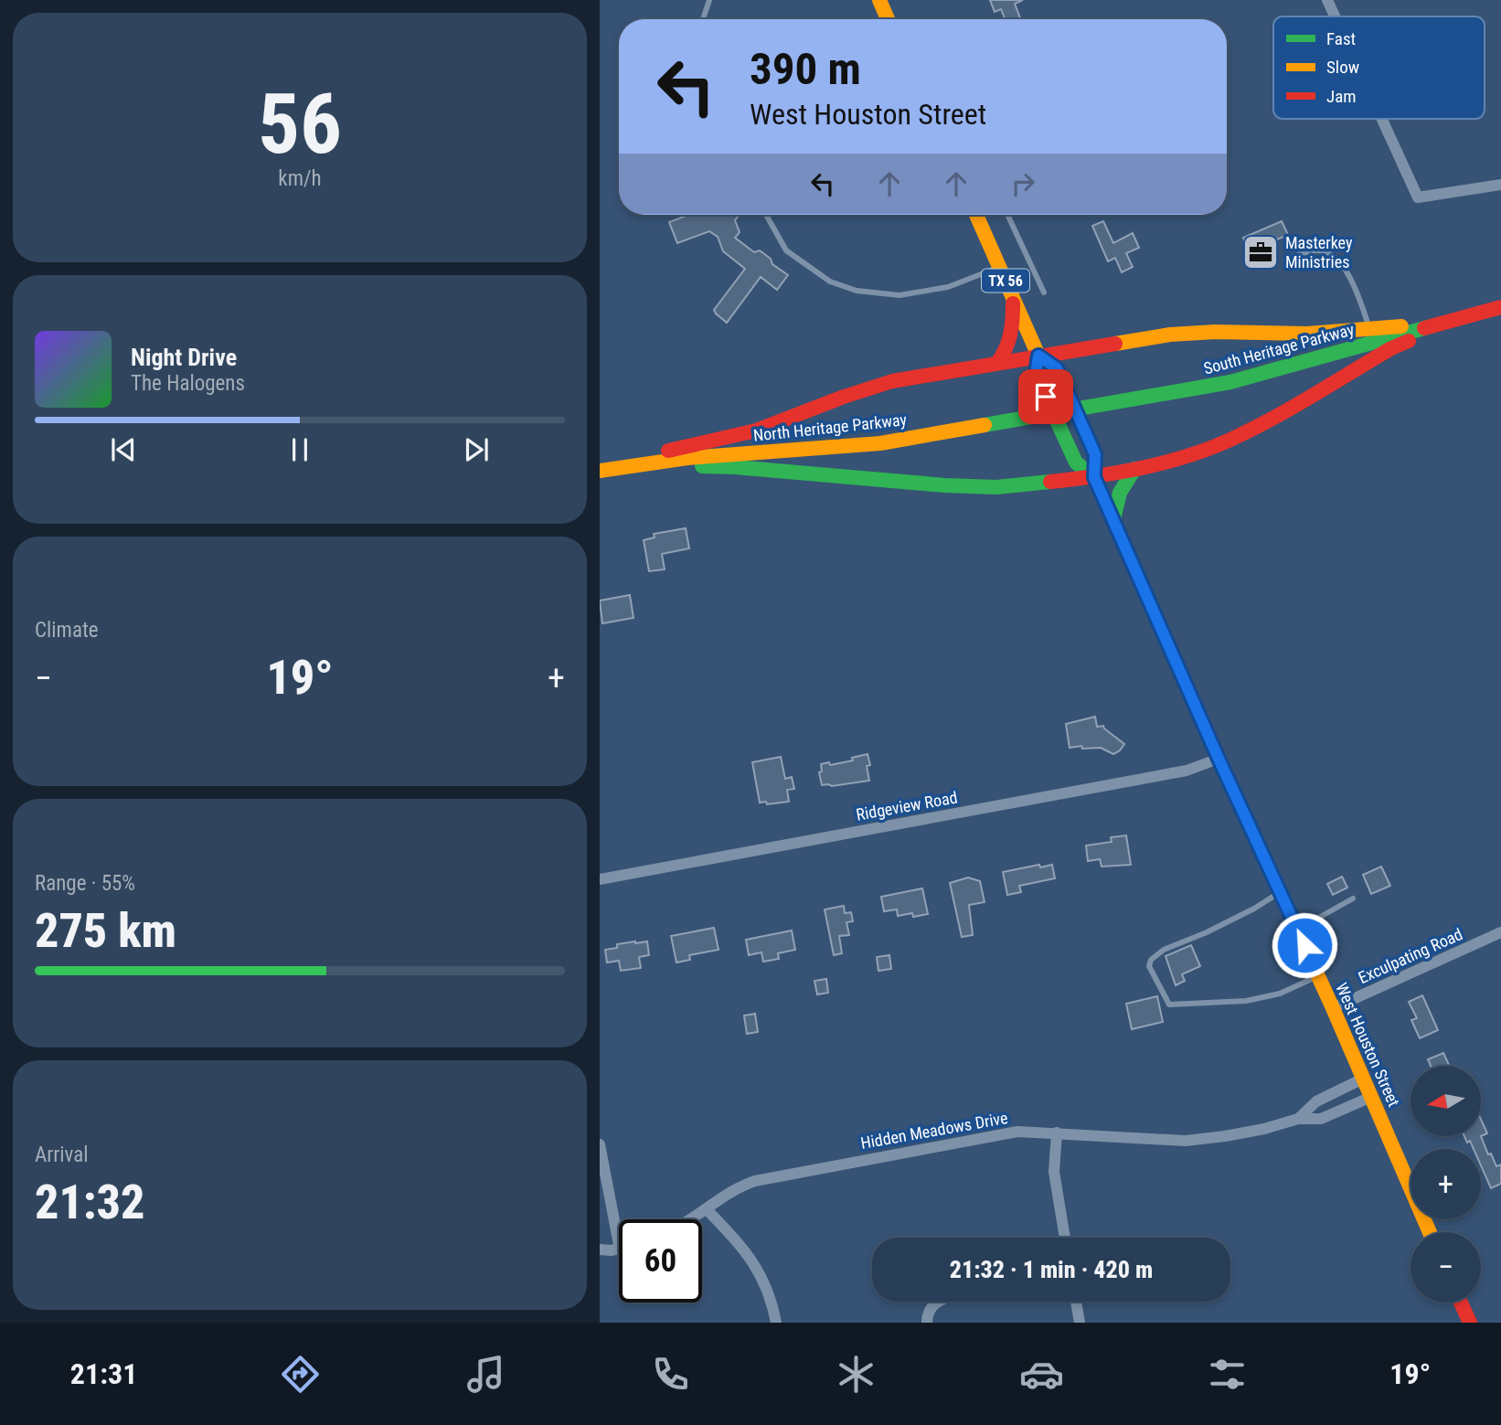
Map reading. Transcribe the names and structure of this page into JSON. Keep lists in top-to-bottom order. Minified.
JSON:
{"streets":{"main road":["TX 56","South Heritage Parkway","North Heritage Parkway","West Houston Street"],"street":["Ridgeview Road","Exculpating Road","Hidden Meadows Drive"]},"crossings":[["South Heritage Parkway","North Heritage Parkway"],["Ridgeview Road","West Houston Street"],["Exculpating Road","West Houston Street"],["West Houston Street","Hidden Meadows Drive"]],"places":{"office":["Masterkey Ministries"]},"legend":["Fast","Slow","Jam"],"north":"left","page":{"tile":[["56","km/h"],"Climate",["Range · 55%","275 km"],["Arrival","21:32"]],"turn":["390 m","West Houston Street"],"song":["Night Drive","The Halogens"],"heat":["−","19°","+"],"map_buttons":["+","−"],"limit":"60","trip":"21:32 · 1 min · 420 m","tabs":["21:31","19°"]}}
